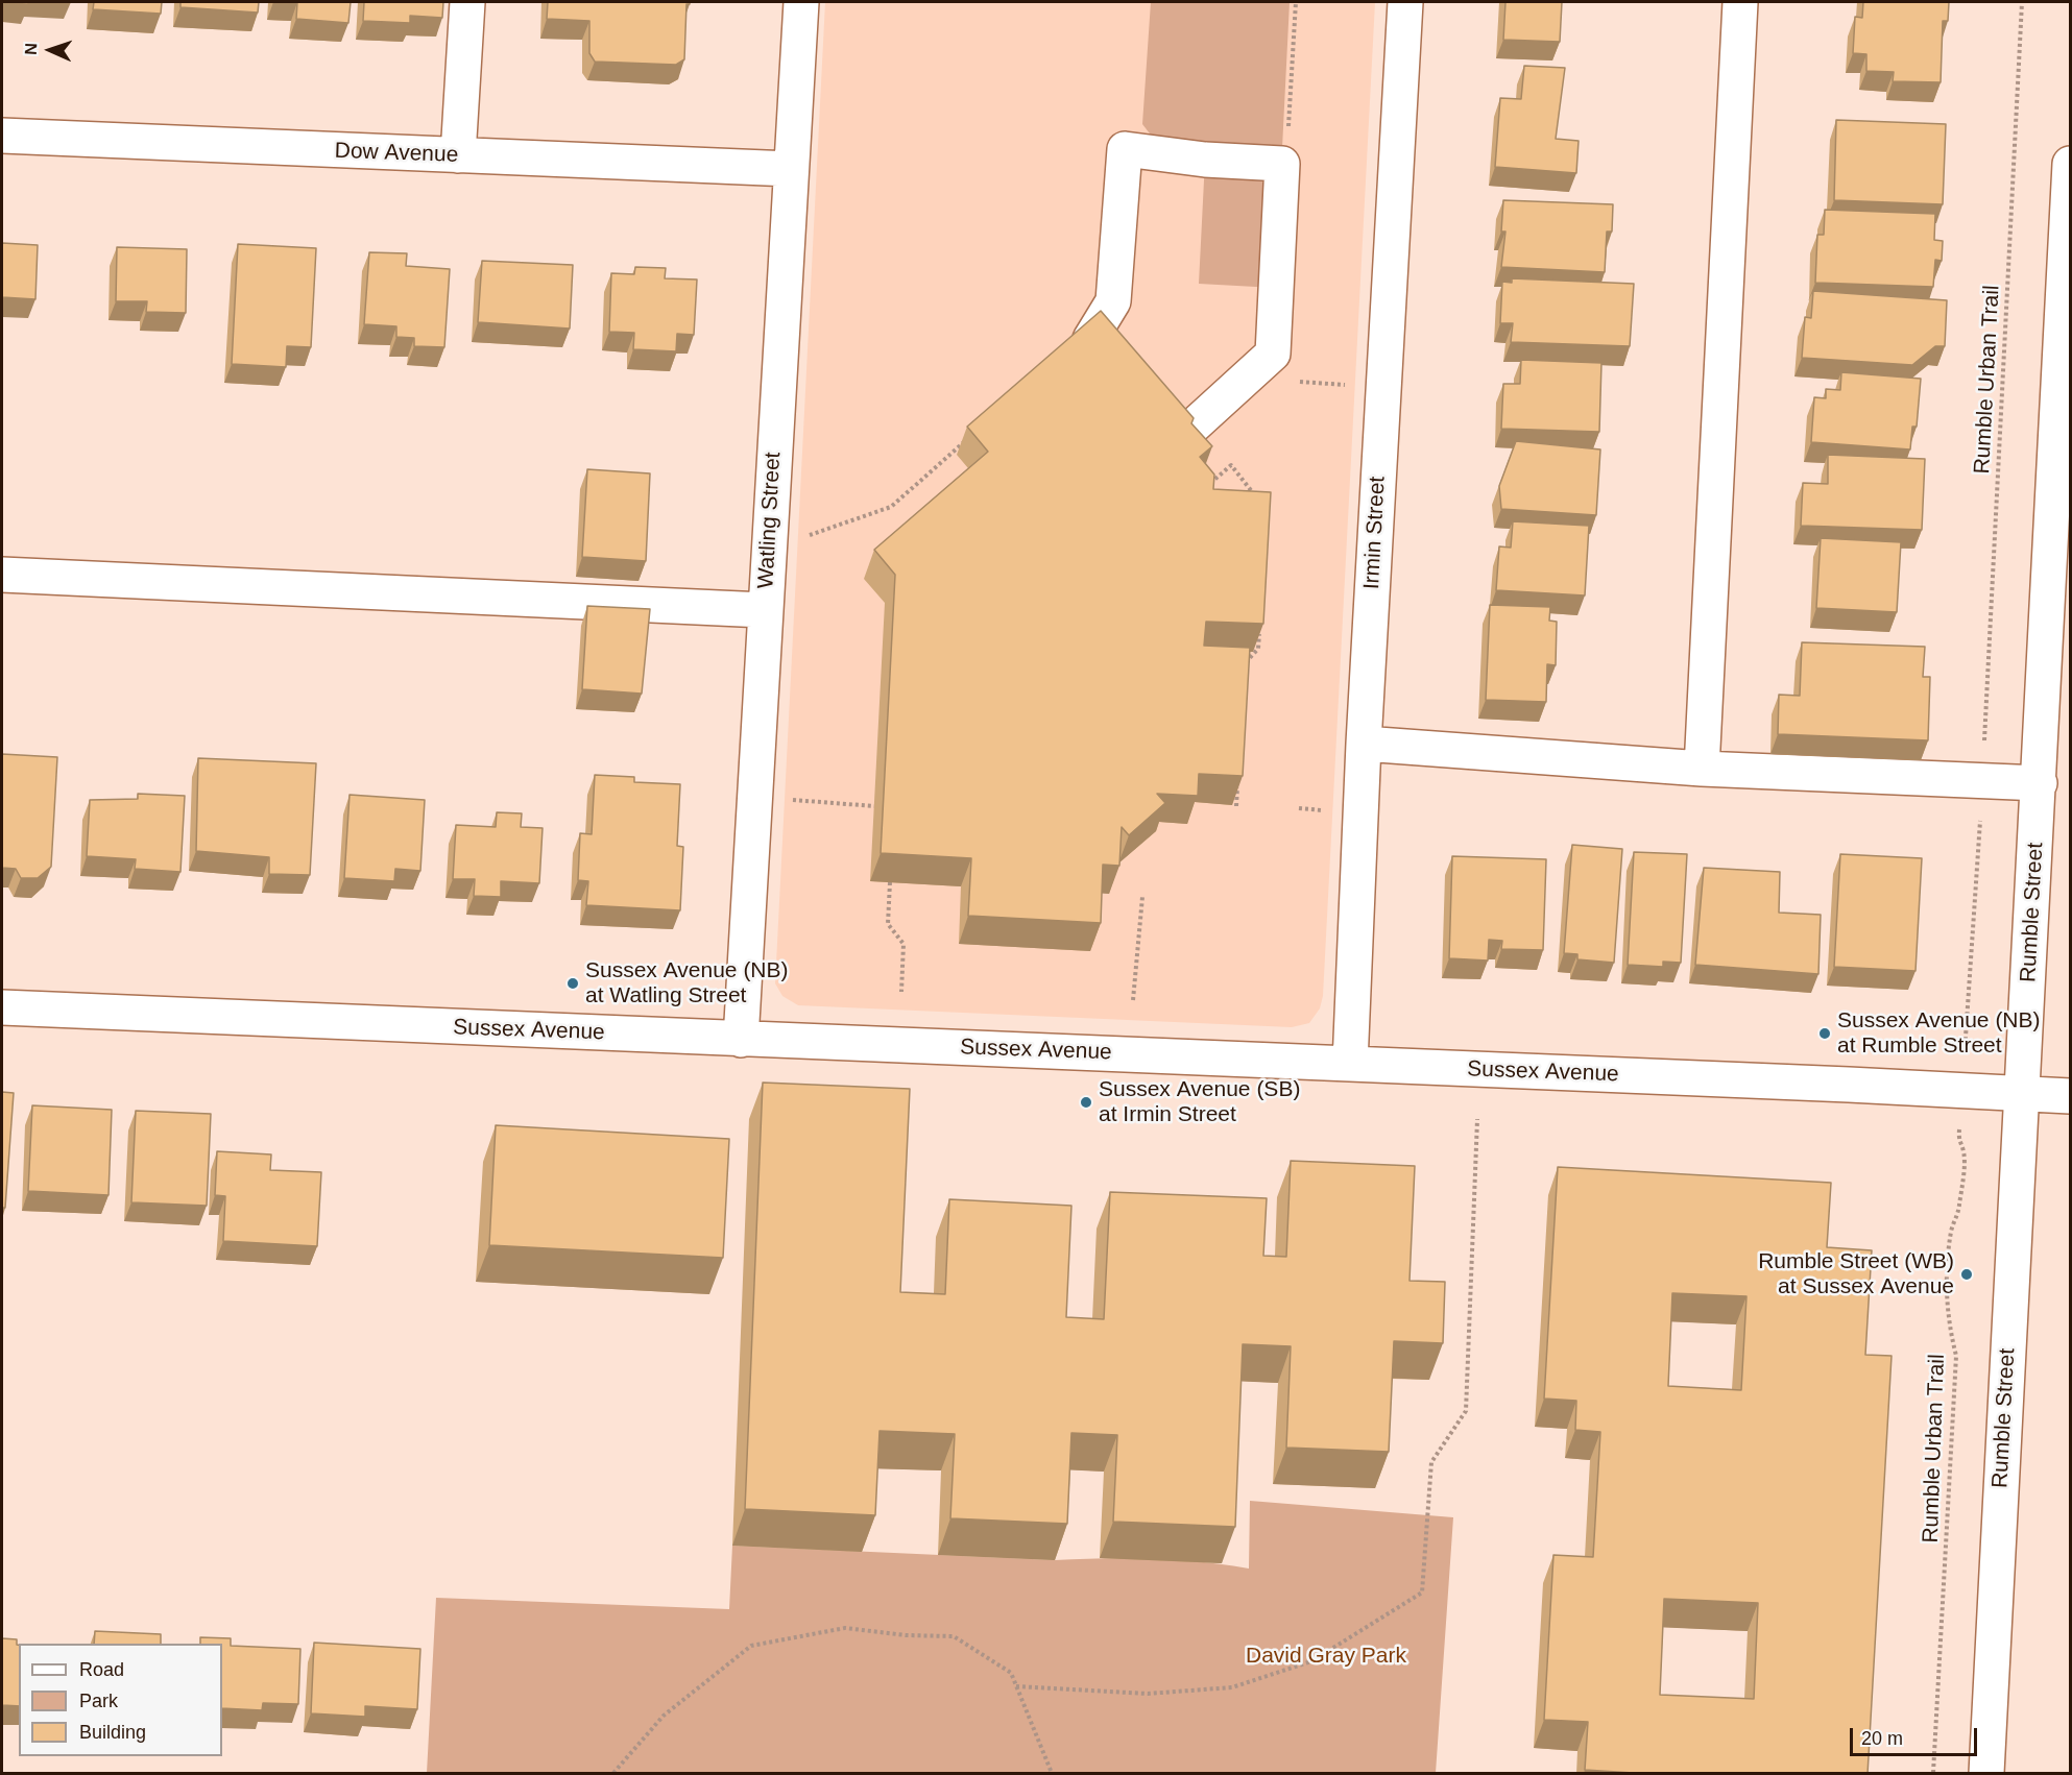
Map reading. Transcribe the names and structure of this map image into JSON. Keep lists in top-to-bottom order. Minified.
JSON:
{"streets":{"street":["Dow Avenue","Watling Street","Irmin Street","Rumble Street","Sussex Avenue"],"path":["Rumble Urban Trail"]},"crossings":[["Dow Avenue","Watling Street"],["Watling Street","Sussex Avenue"],["Irmin Street","Sussex Avenue"],["Rumble Street","Sussex Avenue"]],"parks":["David Gray Park"],"places":["Sussex Avenue (NB) at Watling Street","Sussex Avenue (NB) at Rumble Street","Sussex Avenue (SB) at Irmin Street","Rumble Street (WB) at Sussex Avenue"],"legend":["Road","Park","Building"],"scale_bar":"20 m","north":"left"}
